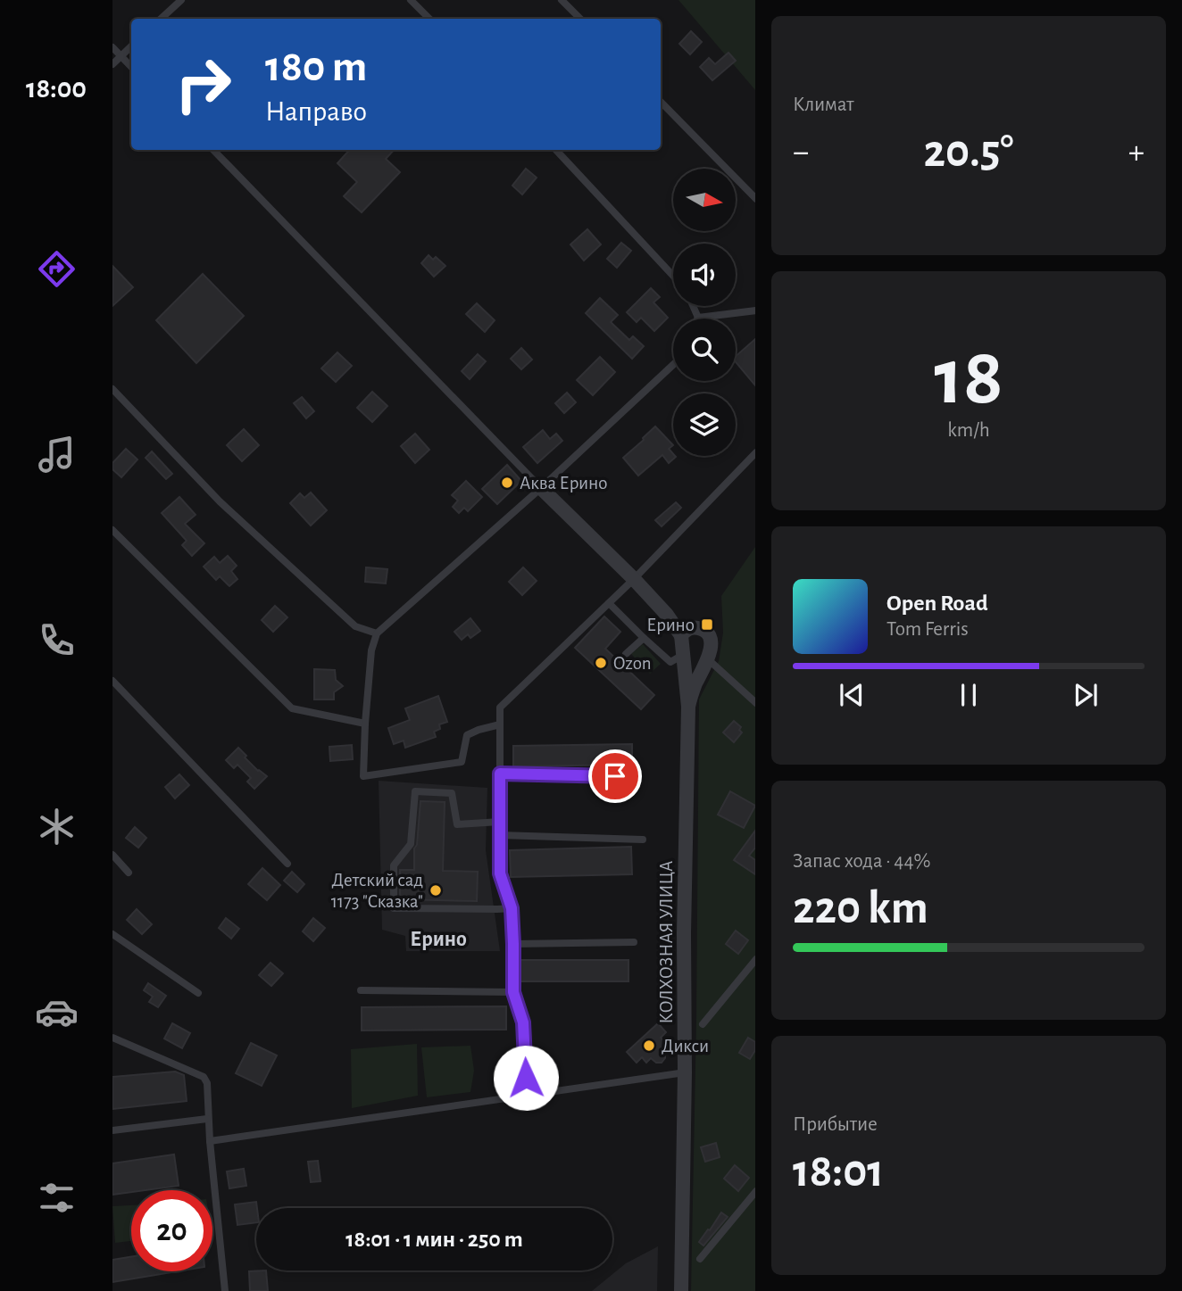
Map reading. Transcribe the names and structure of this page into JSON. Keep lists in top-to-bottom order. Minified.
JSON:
{"streets":{"street":["КОЛХОЗНАЯ УЛИЦА"]},"districts":["Ерино"],"places":{"other":["Аква Ерино","Ozon","Детский сад 1173 \"Сказка\"","Дикси"],"transit":["Ерино"]},"north":"right","page":{"tabs":"18:00","tile":["Климат",["18","km/h"],["Запас хода · 44%","220 km"],["Прибытие","18:01"]],"turn":["180 m","Направо"],"heat":["−","20.5°","+"],"song":["Open Road","Tom Ferris"],"limit":"20","trip":"18:01 · 1 мин · 250 m"}}
